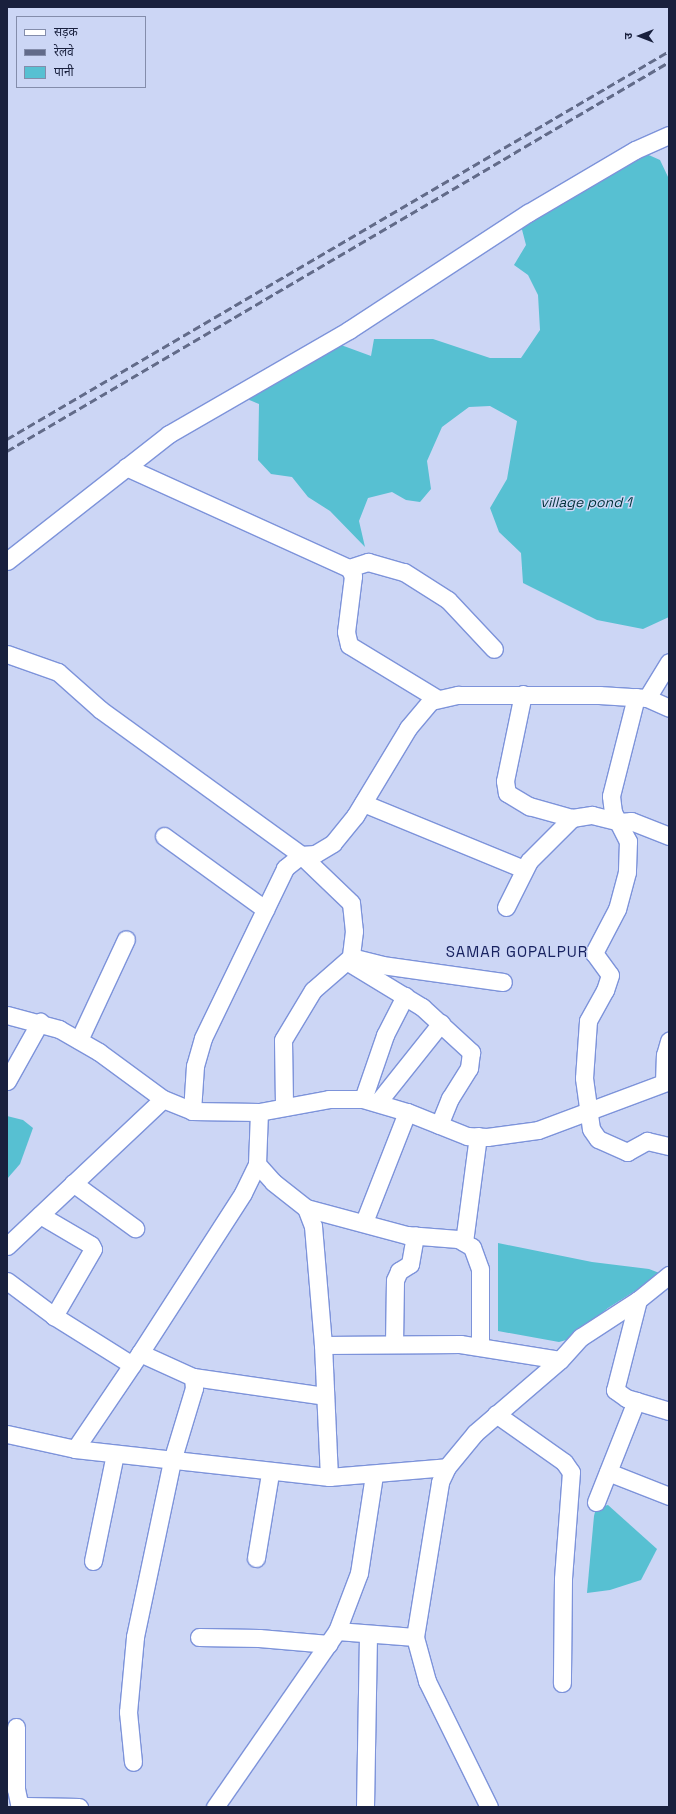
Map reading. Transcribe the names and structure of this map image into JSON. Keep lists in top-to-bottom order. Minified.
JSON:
{"districts":["SAMAR GOPALPUR"],"water":["village pond 1"],"legend":["सड़क","रेलवे","पानी"],"north":"left"}
